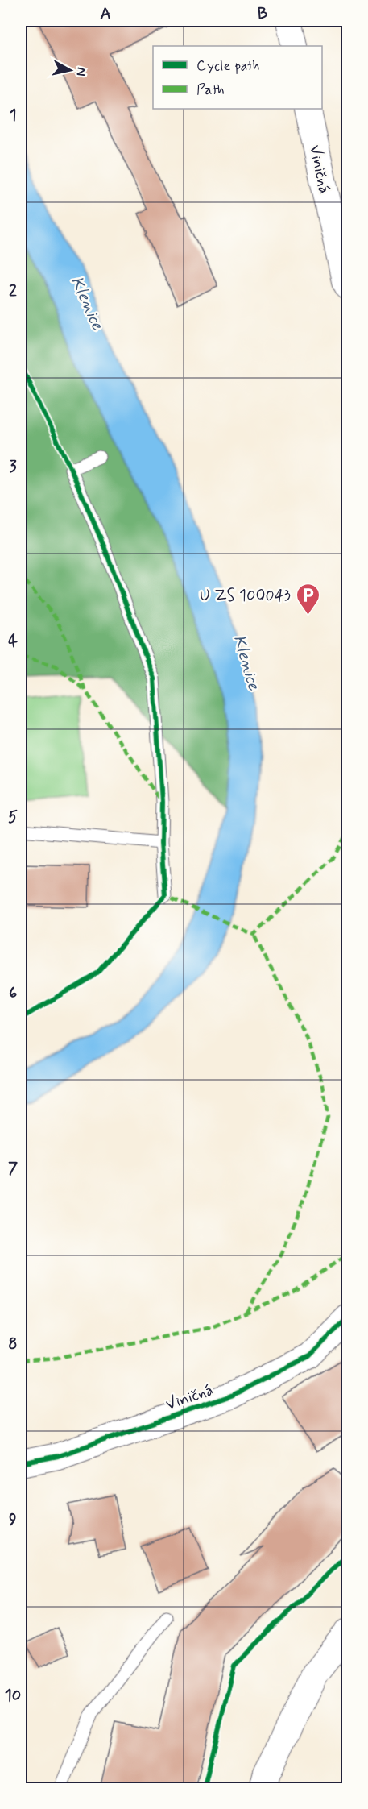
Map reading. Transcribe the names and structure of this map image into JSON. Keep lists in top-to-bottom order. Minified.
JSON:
{"streets":{"street":["Viničná"]},"water":["Klenice"],"places":{"parking":["U ZS 100043"]},"legend":["Cycle path","Path"],"north":"right","grid":{"columns":["A","B"],"rows":["1","2","3","4","5","6","7","8","9","10"]}}
